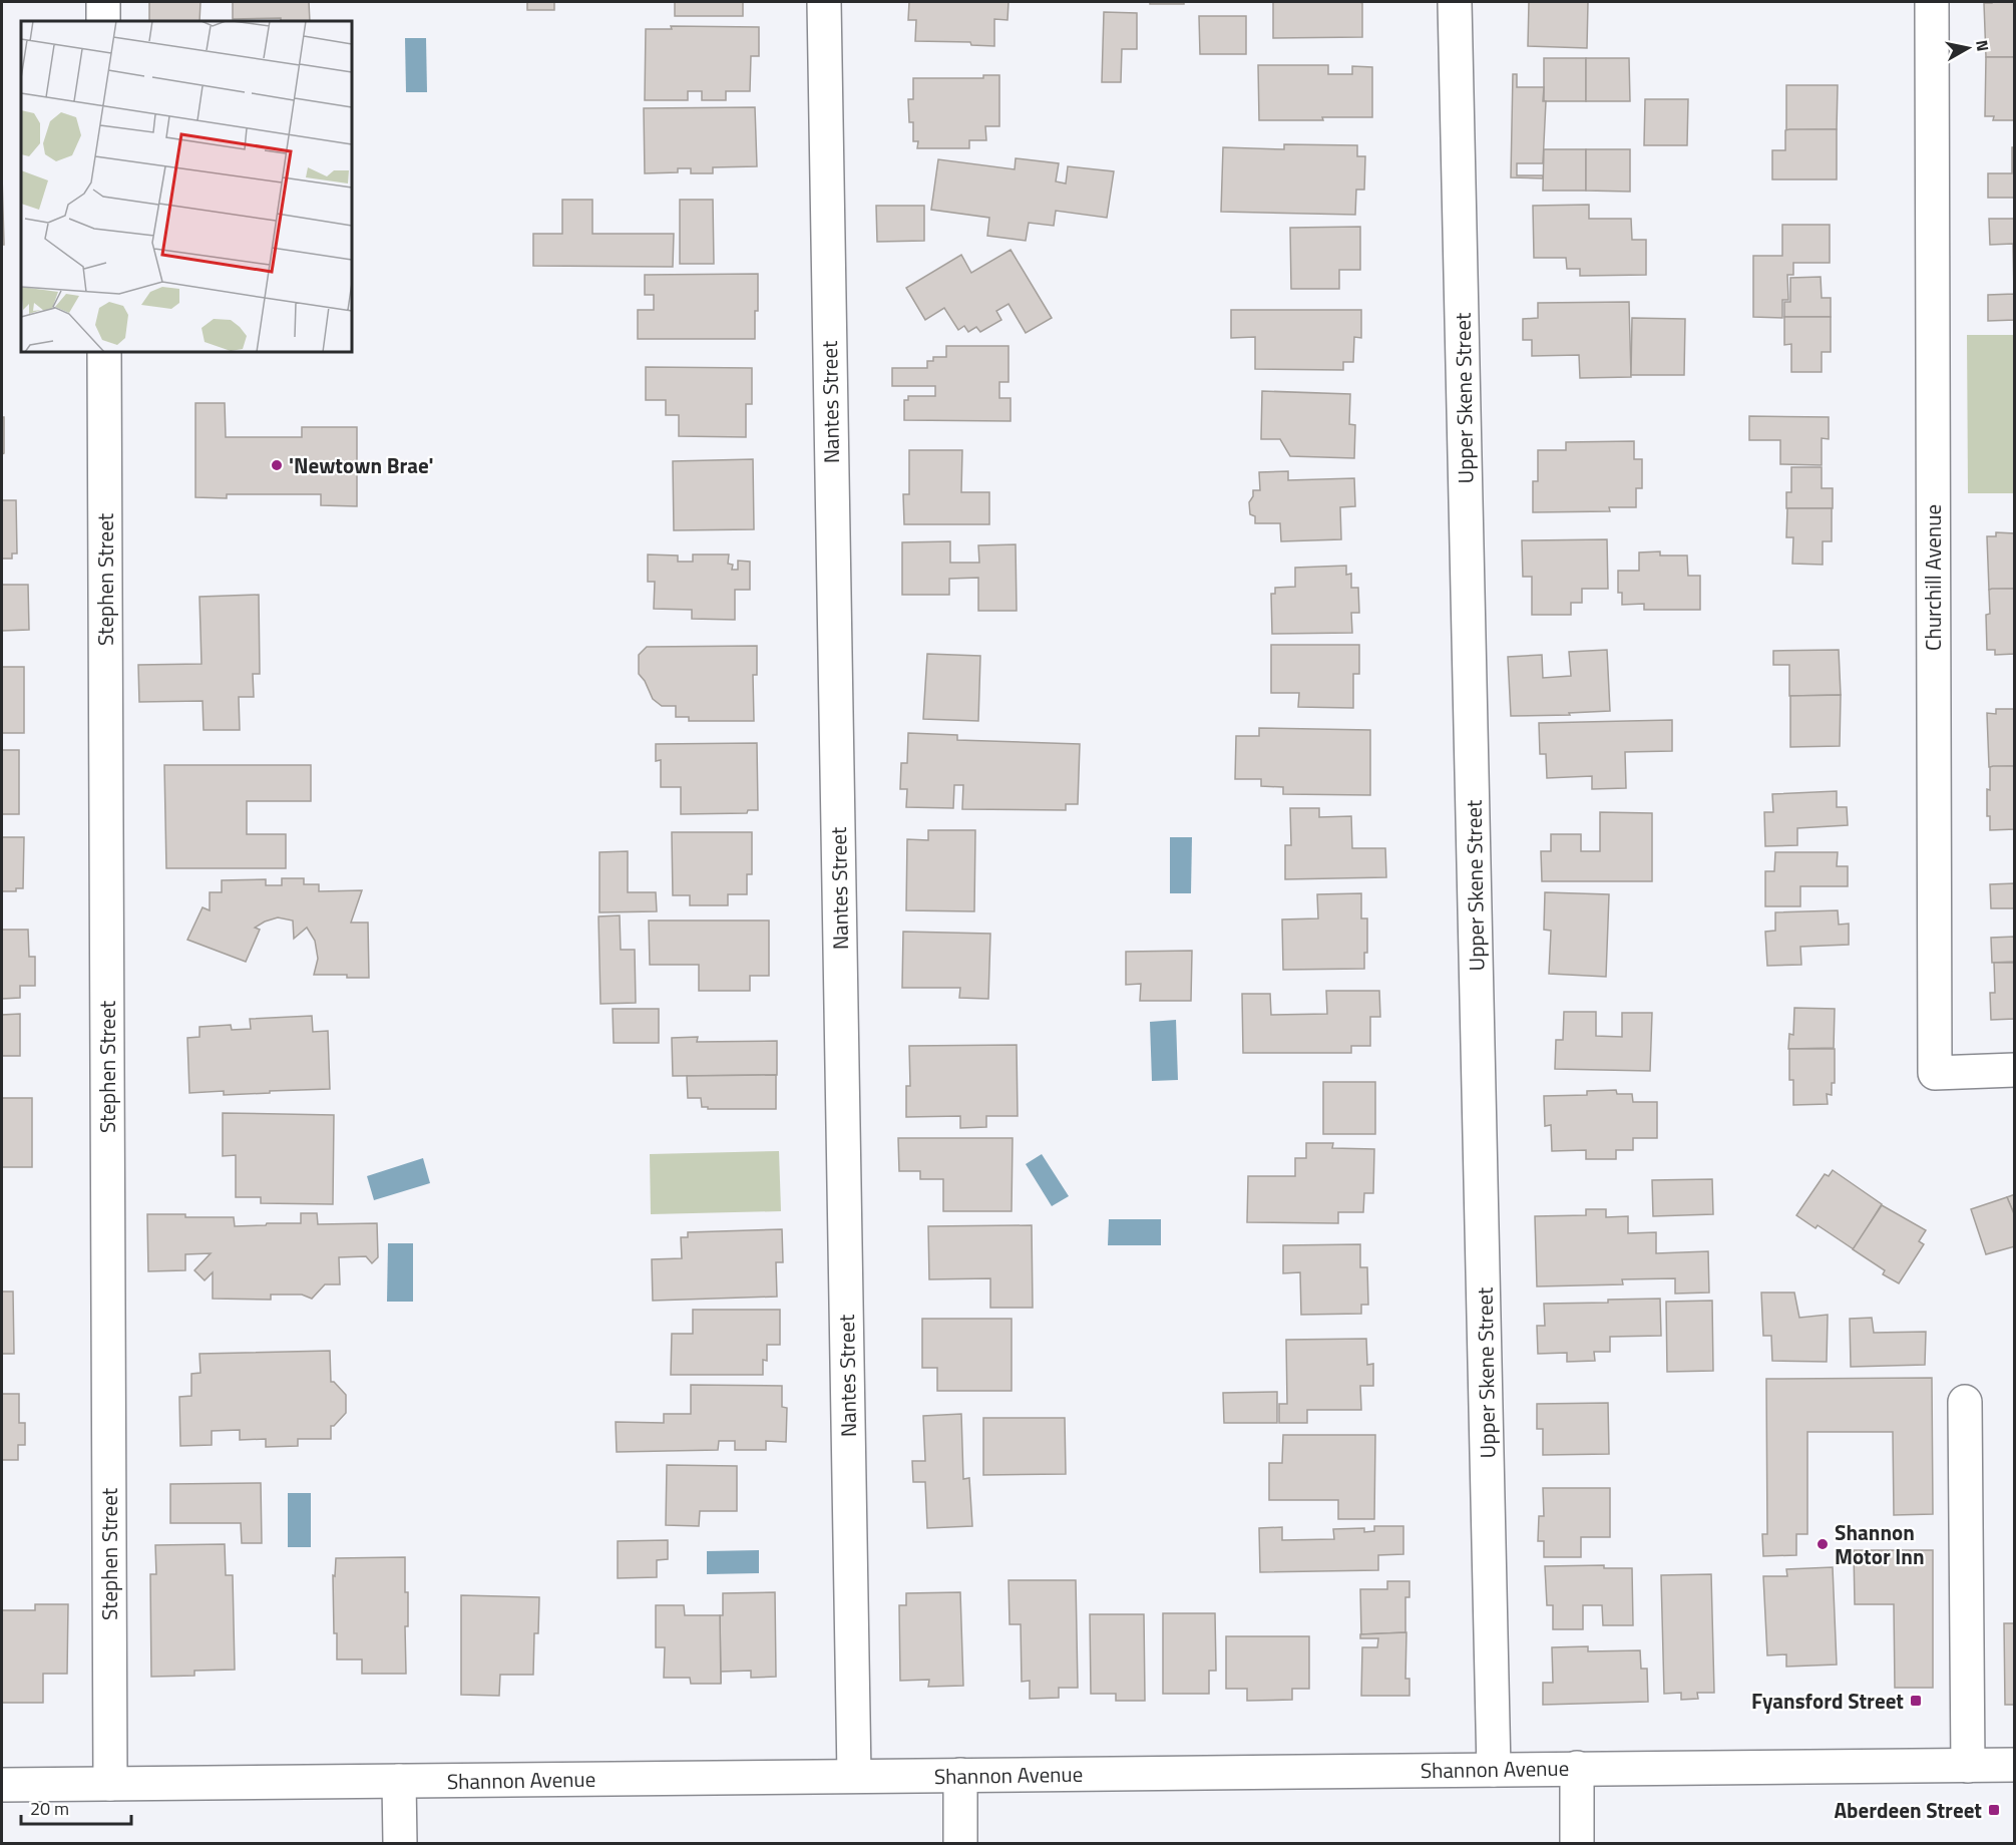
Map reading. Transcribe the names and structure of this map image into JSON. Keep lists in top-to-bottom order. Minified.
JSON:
{"streets":{"street":["Upper Skene Street","Nantes Street","Churchill Avenue","Stephen Street","Shannon Avenue"]},"crossings":[["Upper Skene Street","Shannon Avenue"],["Nantes Street","Shannon Avenue"],["Stephen Street","Shannon Avenue"]],"places":{"other":["'Newtown Brae'","Shannon Motor Inn"],"transit":["Fyansford Street","Aberdeen Street"]},"scale_bar":"20 m","north":"right"}
